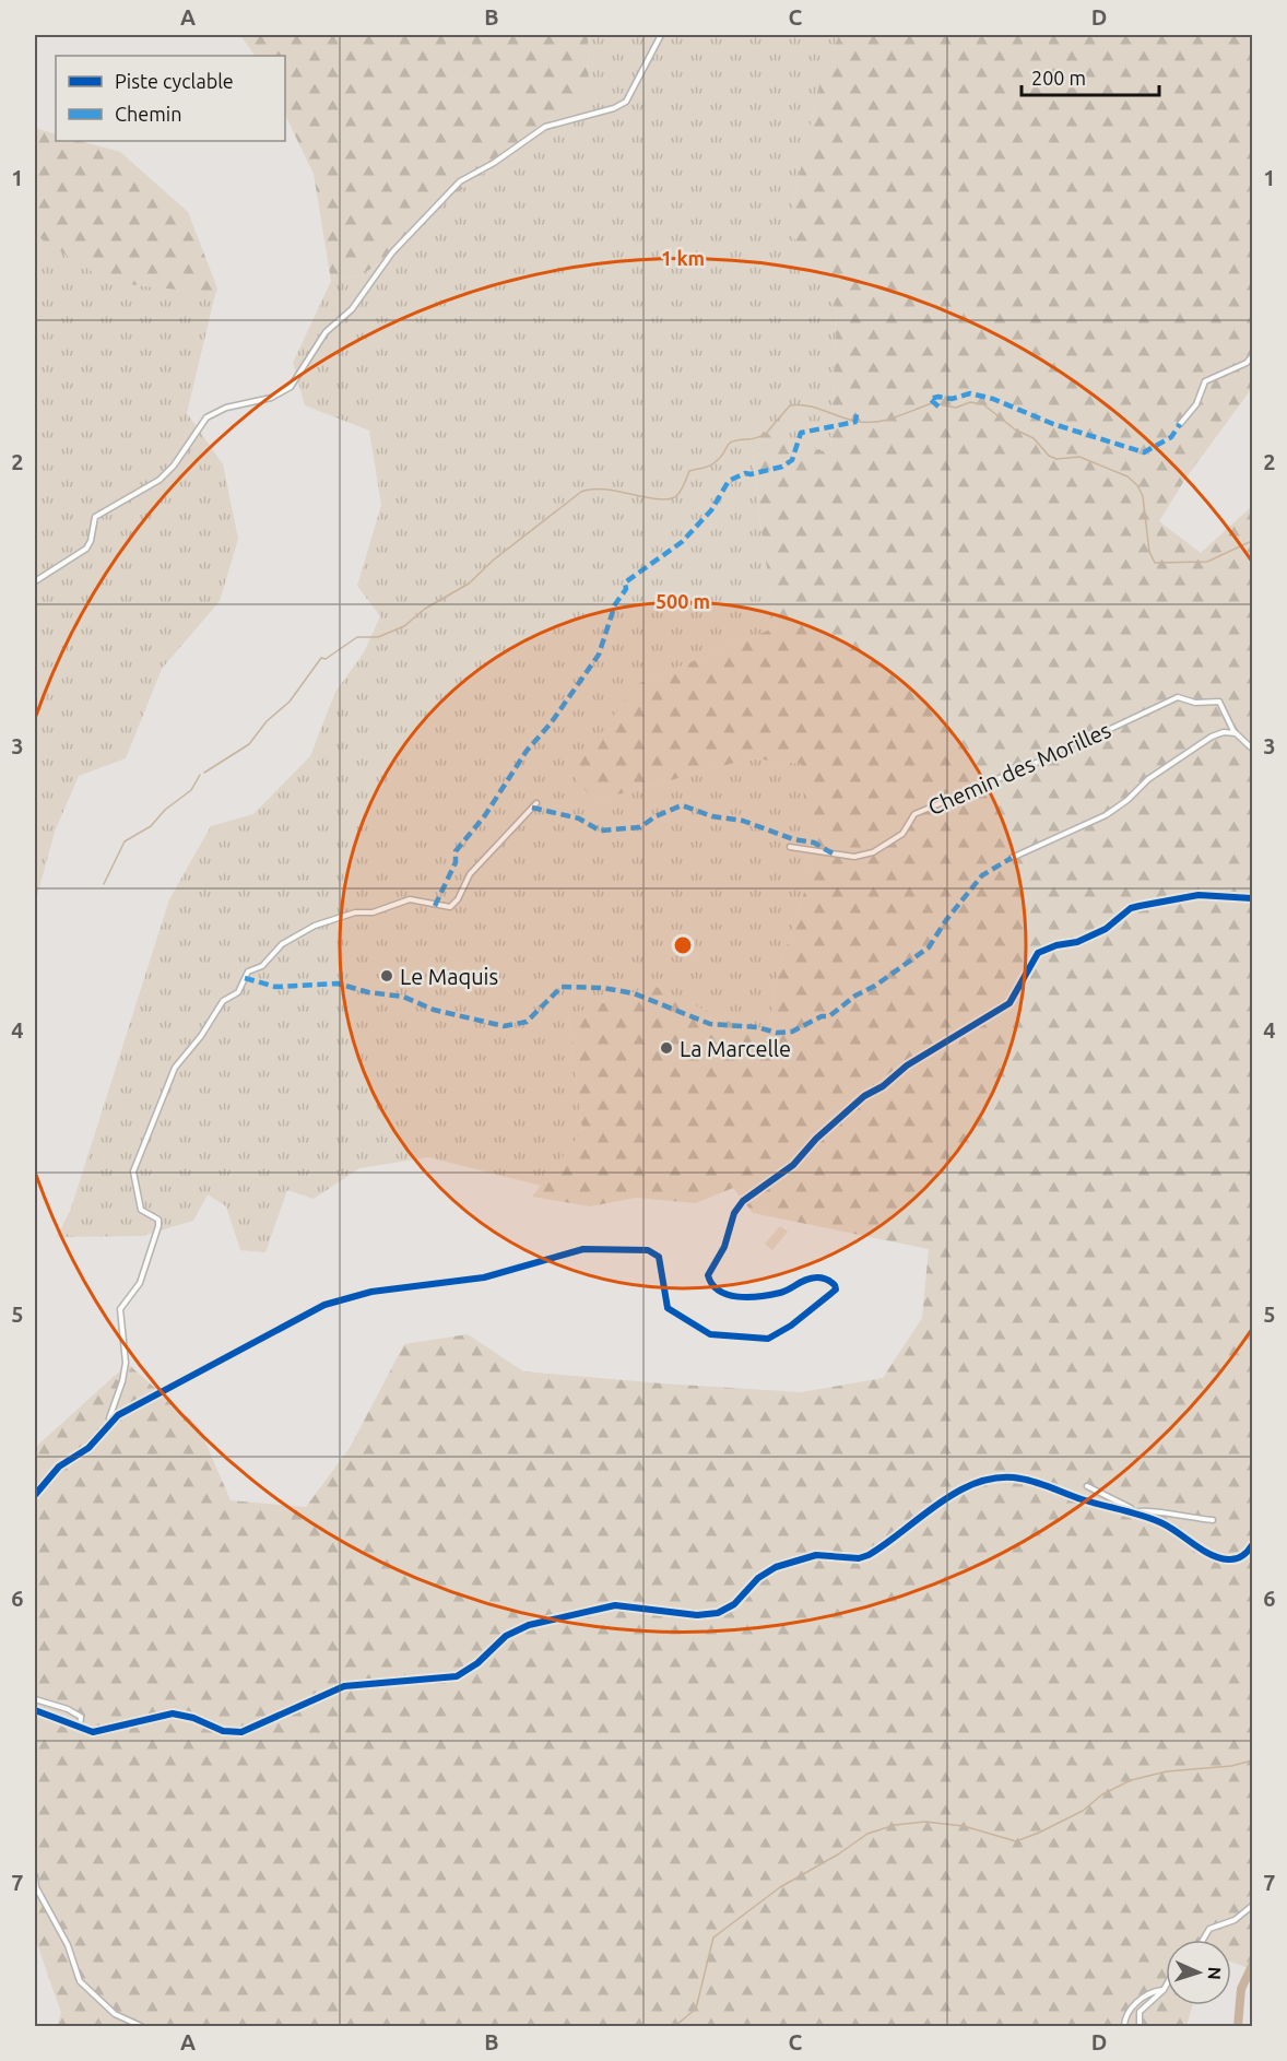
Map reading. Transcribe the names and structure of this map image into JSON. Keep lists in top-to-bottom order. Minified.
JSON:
{"streets":{"street":["Chemin des Morilles"]},"places":["Le Maquis","La Marcelle"],"legend":["Piste cyclable","Chemin"],"scale_bar":"200 m","north":"right","grid":{"columns":["A","B","C","D"],"rows":["1","2","3","4","5","6","7"]},"rings":["1 km","500 m"]}
